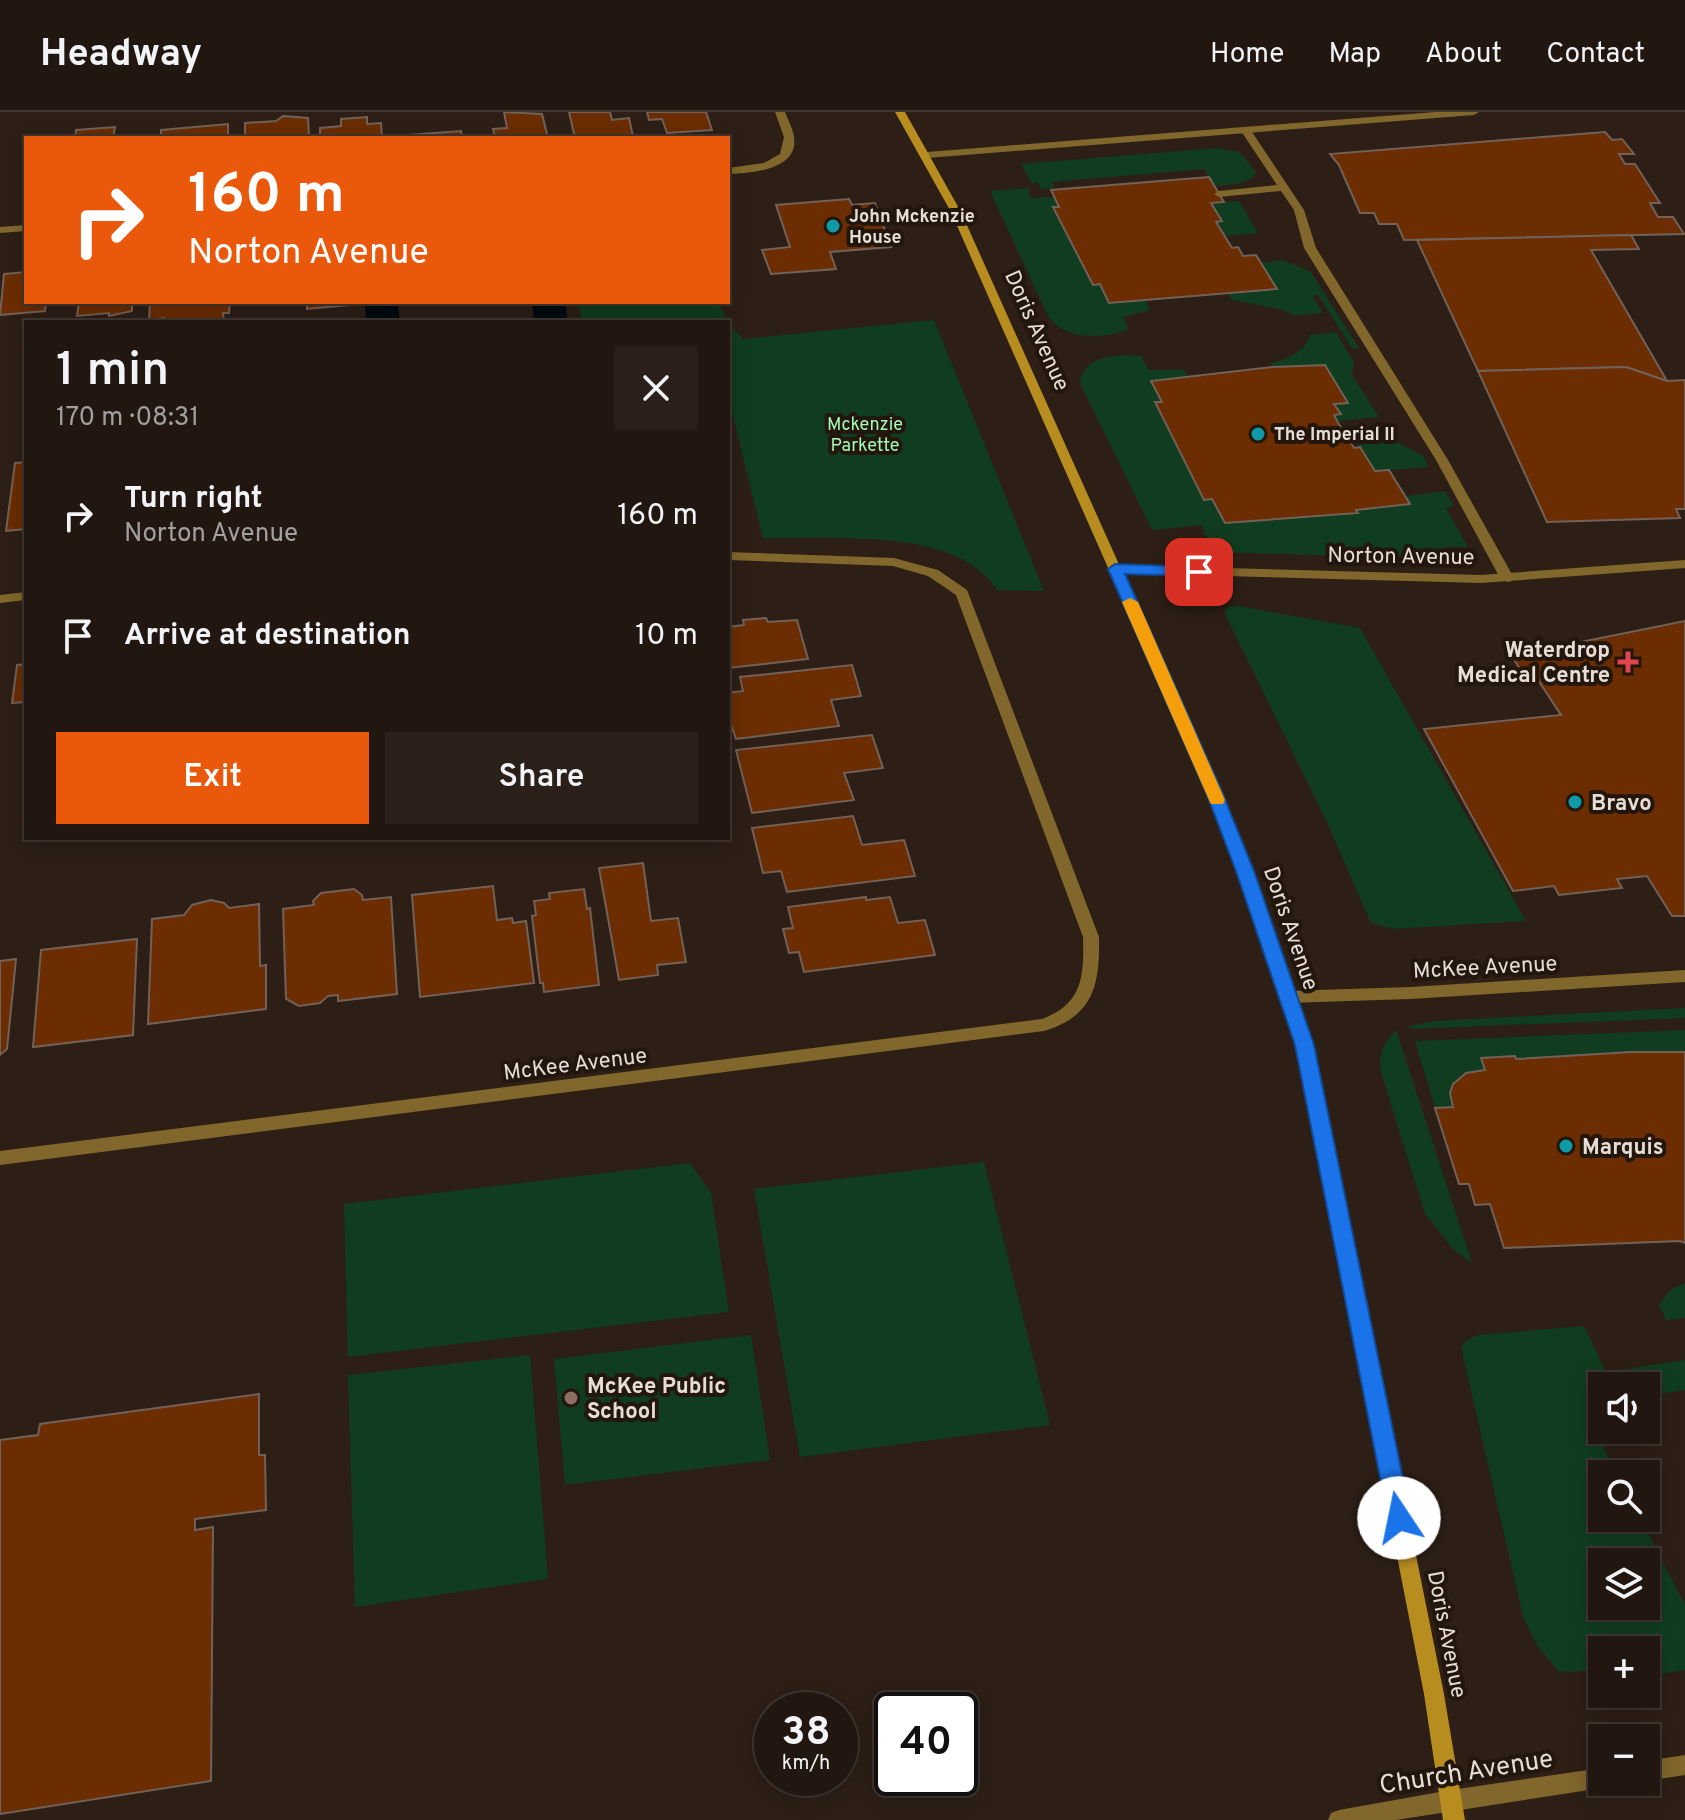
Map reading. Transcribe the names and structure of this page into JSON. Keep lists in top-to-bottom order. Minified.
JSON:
{"streets":{"street":["Doris Avenue","Norton Avenue","McKee Avenue","Church Avenue"]},"crossings":[["Doris Avenue","Norton Avenue"],["Doris Avenue","McKee Avenue"],["Doris Avenue","Church Avenue"]],"parks":["Mckenzie Parkette"],"places":{"other":["John Mckenzie House","The Imperial II","Bravo","Marquis","McKee Public School"],"health":["Waterdrop Medical Centre"]},"page":{"header":"Headway","nav":["Home","Map","About","Contact"],"turn":["160 m","Norton Avenue"],"heading":["1 min","170 m · 08:31"],"list":[{"name":"Turn right","note":"Norton Avenue","value":"160 m"},{"name":"Arrive at destination","value":"10 m"}],"buttons":["Exit","Share"],"map_buttons":["+","−"],"speed":"38 km/h","limit":"40"}}
